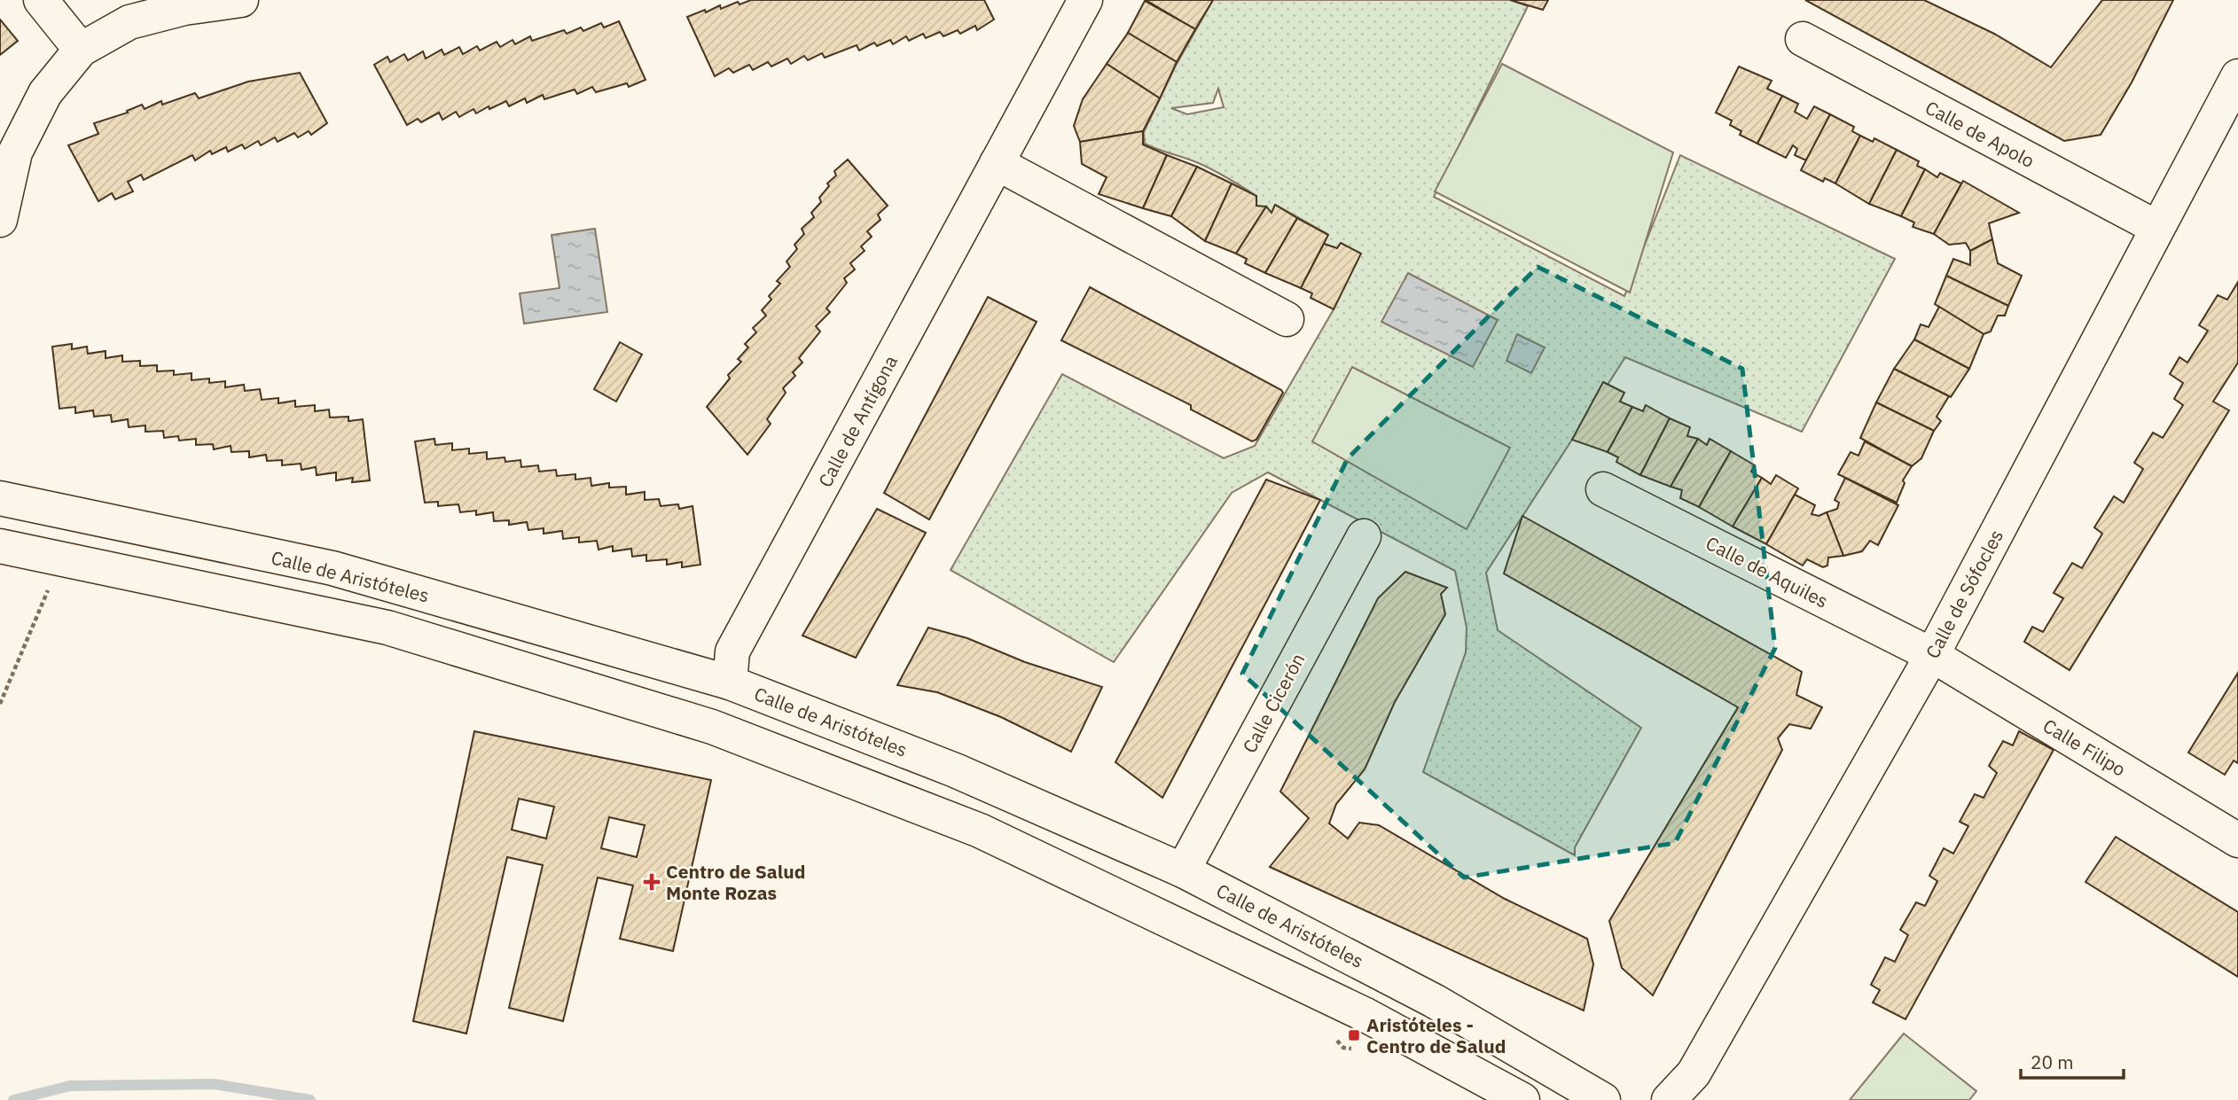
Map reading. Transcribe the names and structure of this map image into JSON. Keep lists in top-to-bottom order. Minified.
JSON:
{"streets":{"street":["Calle de Apolo","Calle de Antígona","Calle de Aquiles","Calle de Aristóteles","Calle de Sófocles","Calle Cicerón","Calle Filipo"]},"crossings":[["Calle de Apolo","Calle de Sófocles"],["Calle de Antígona","Calle de Aristóteles"],["Calle de Aquiles","Calle de Sófocles"],["Calle de Aquiles","Calle Filipo"],["Calle de Aristóteles","Calle Cicerón"],["Calle de Sófocles","Calle Filipo"]],"places":{"health":["Centro de Salud Monte Rozas"],"transit":["Aristóteles - Centro de Salud"]},"scale_bar":"20 m"}
